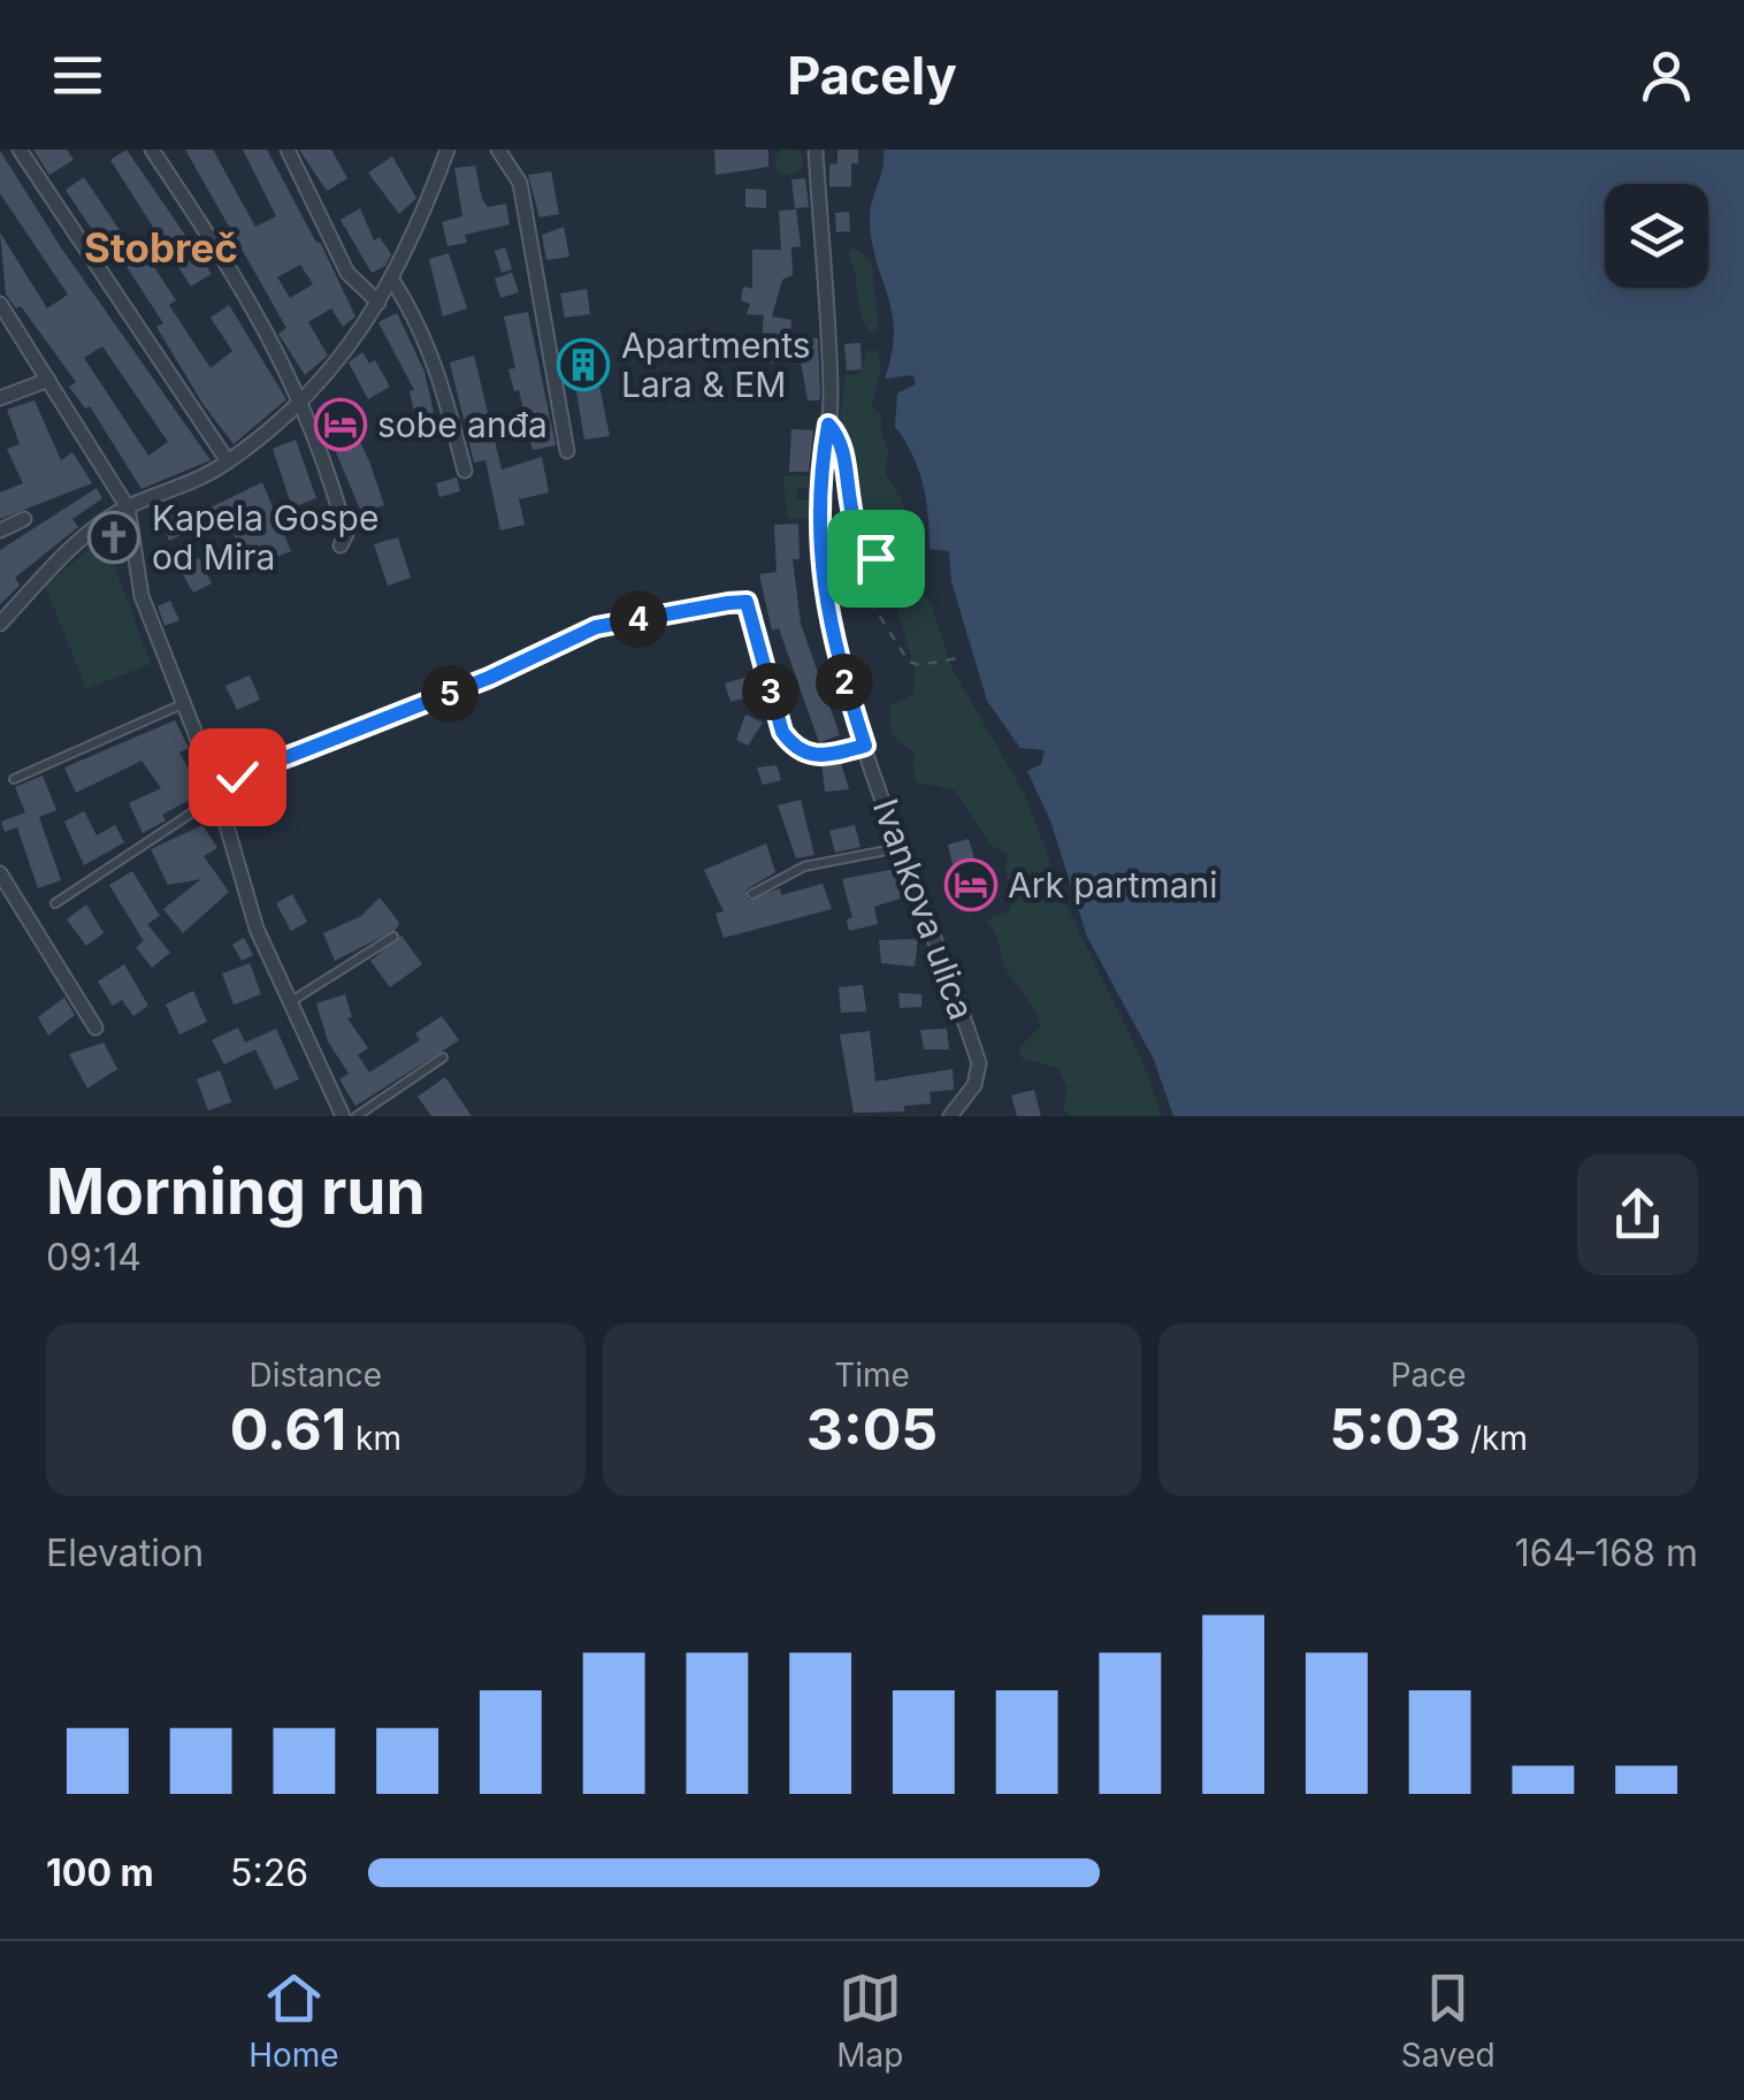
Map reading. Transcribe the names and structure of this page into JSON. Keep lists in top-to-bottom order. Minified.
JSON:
{"streets":{"street":["Ivankova ulica"]},"districts":["Stobreč"],"places":{"building":["Apartments Lara & EM"],"hotel":["sobe anđa","Ark partmani"],"church":["Kapela Gospe od Mira"]},"page":{"header":"Pacely","pins":["4","2","3","5"],"heading":["Morning run","09:14"],"stats":[["Distance","0.61 km"],["Time","3:05"],["Pace","5:03 /km"]],"chart":["Elevation","164–168 m"],"list":[{"name":"100 m","note":"5:26"}],"tabs":["Home","Map","Saved"]}}
